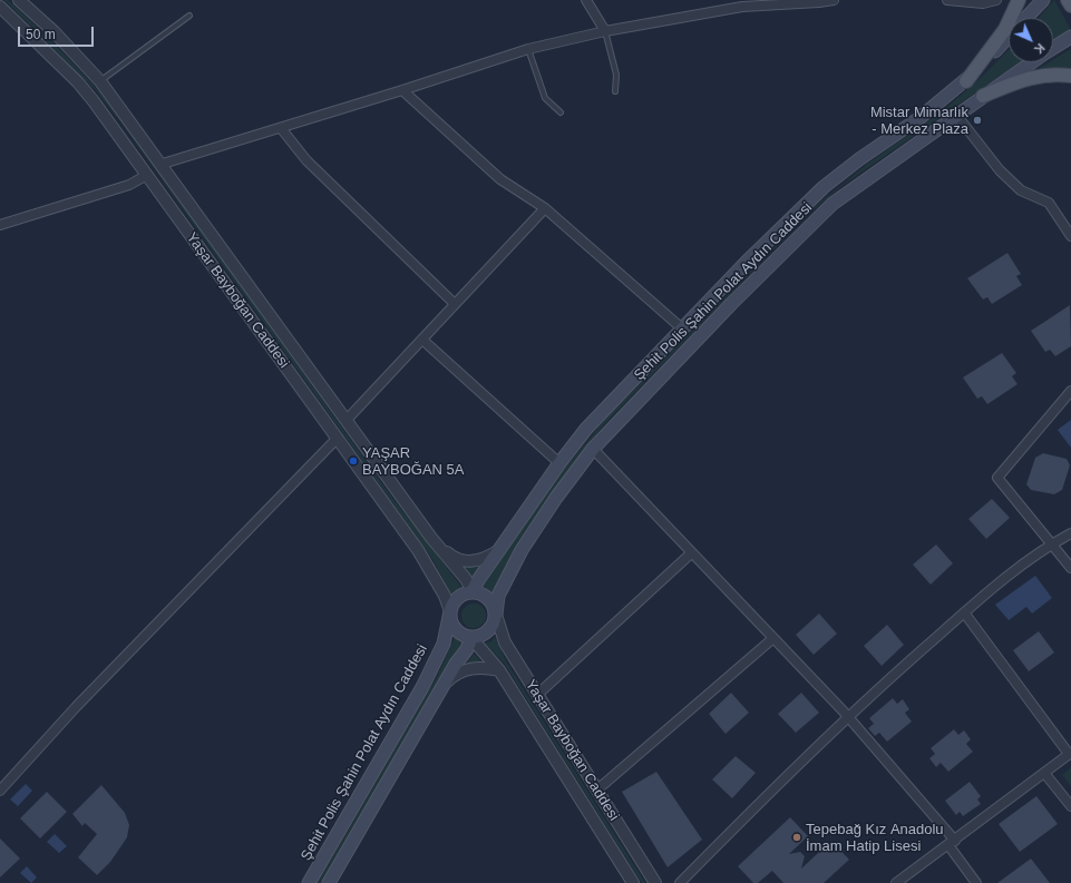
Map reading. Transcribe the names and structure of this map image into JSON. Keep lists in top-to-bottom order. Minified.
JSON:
{"streets":{"main road":["Şehit Polis Şahin Polat Aydın Caddesi"],"street":["Yaşar Bayboğan Caddesi"]},"crossings":[["Şehit Polis Şahin Polat Aydın Caddesi","Yaşar Bayboğan Caddesi"]],"places":["Mistar Mimarlık - Merkez Plaza","YAŞAR BAYBOĞAN 5A","Tepebağ Kız Anadolu İmam Hatip Lisesi"],"scale_bar":"50 m","north":"bottom right"}
